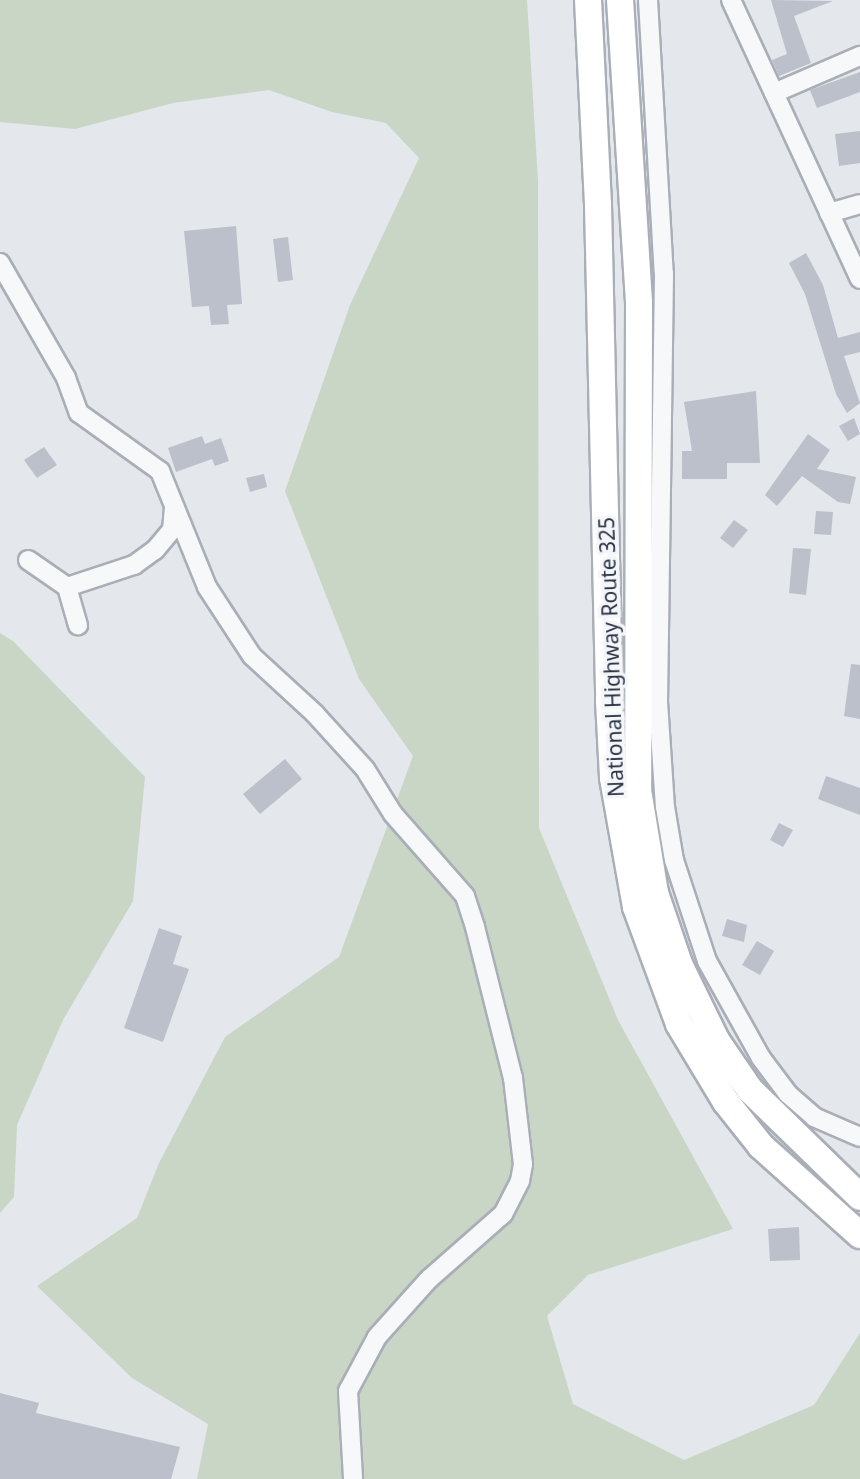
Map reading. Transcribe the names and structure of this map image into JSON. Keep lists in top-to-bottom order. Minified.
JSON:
{"streets":{"highway":["National Highway Route 325"]}}
